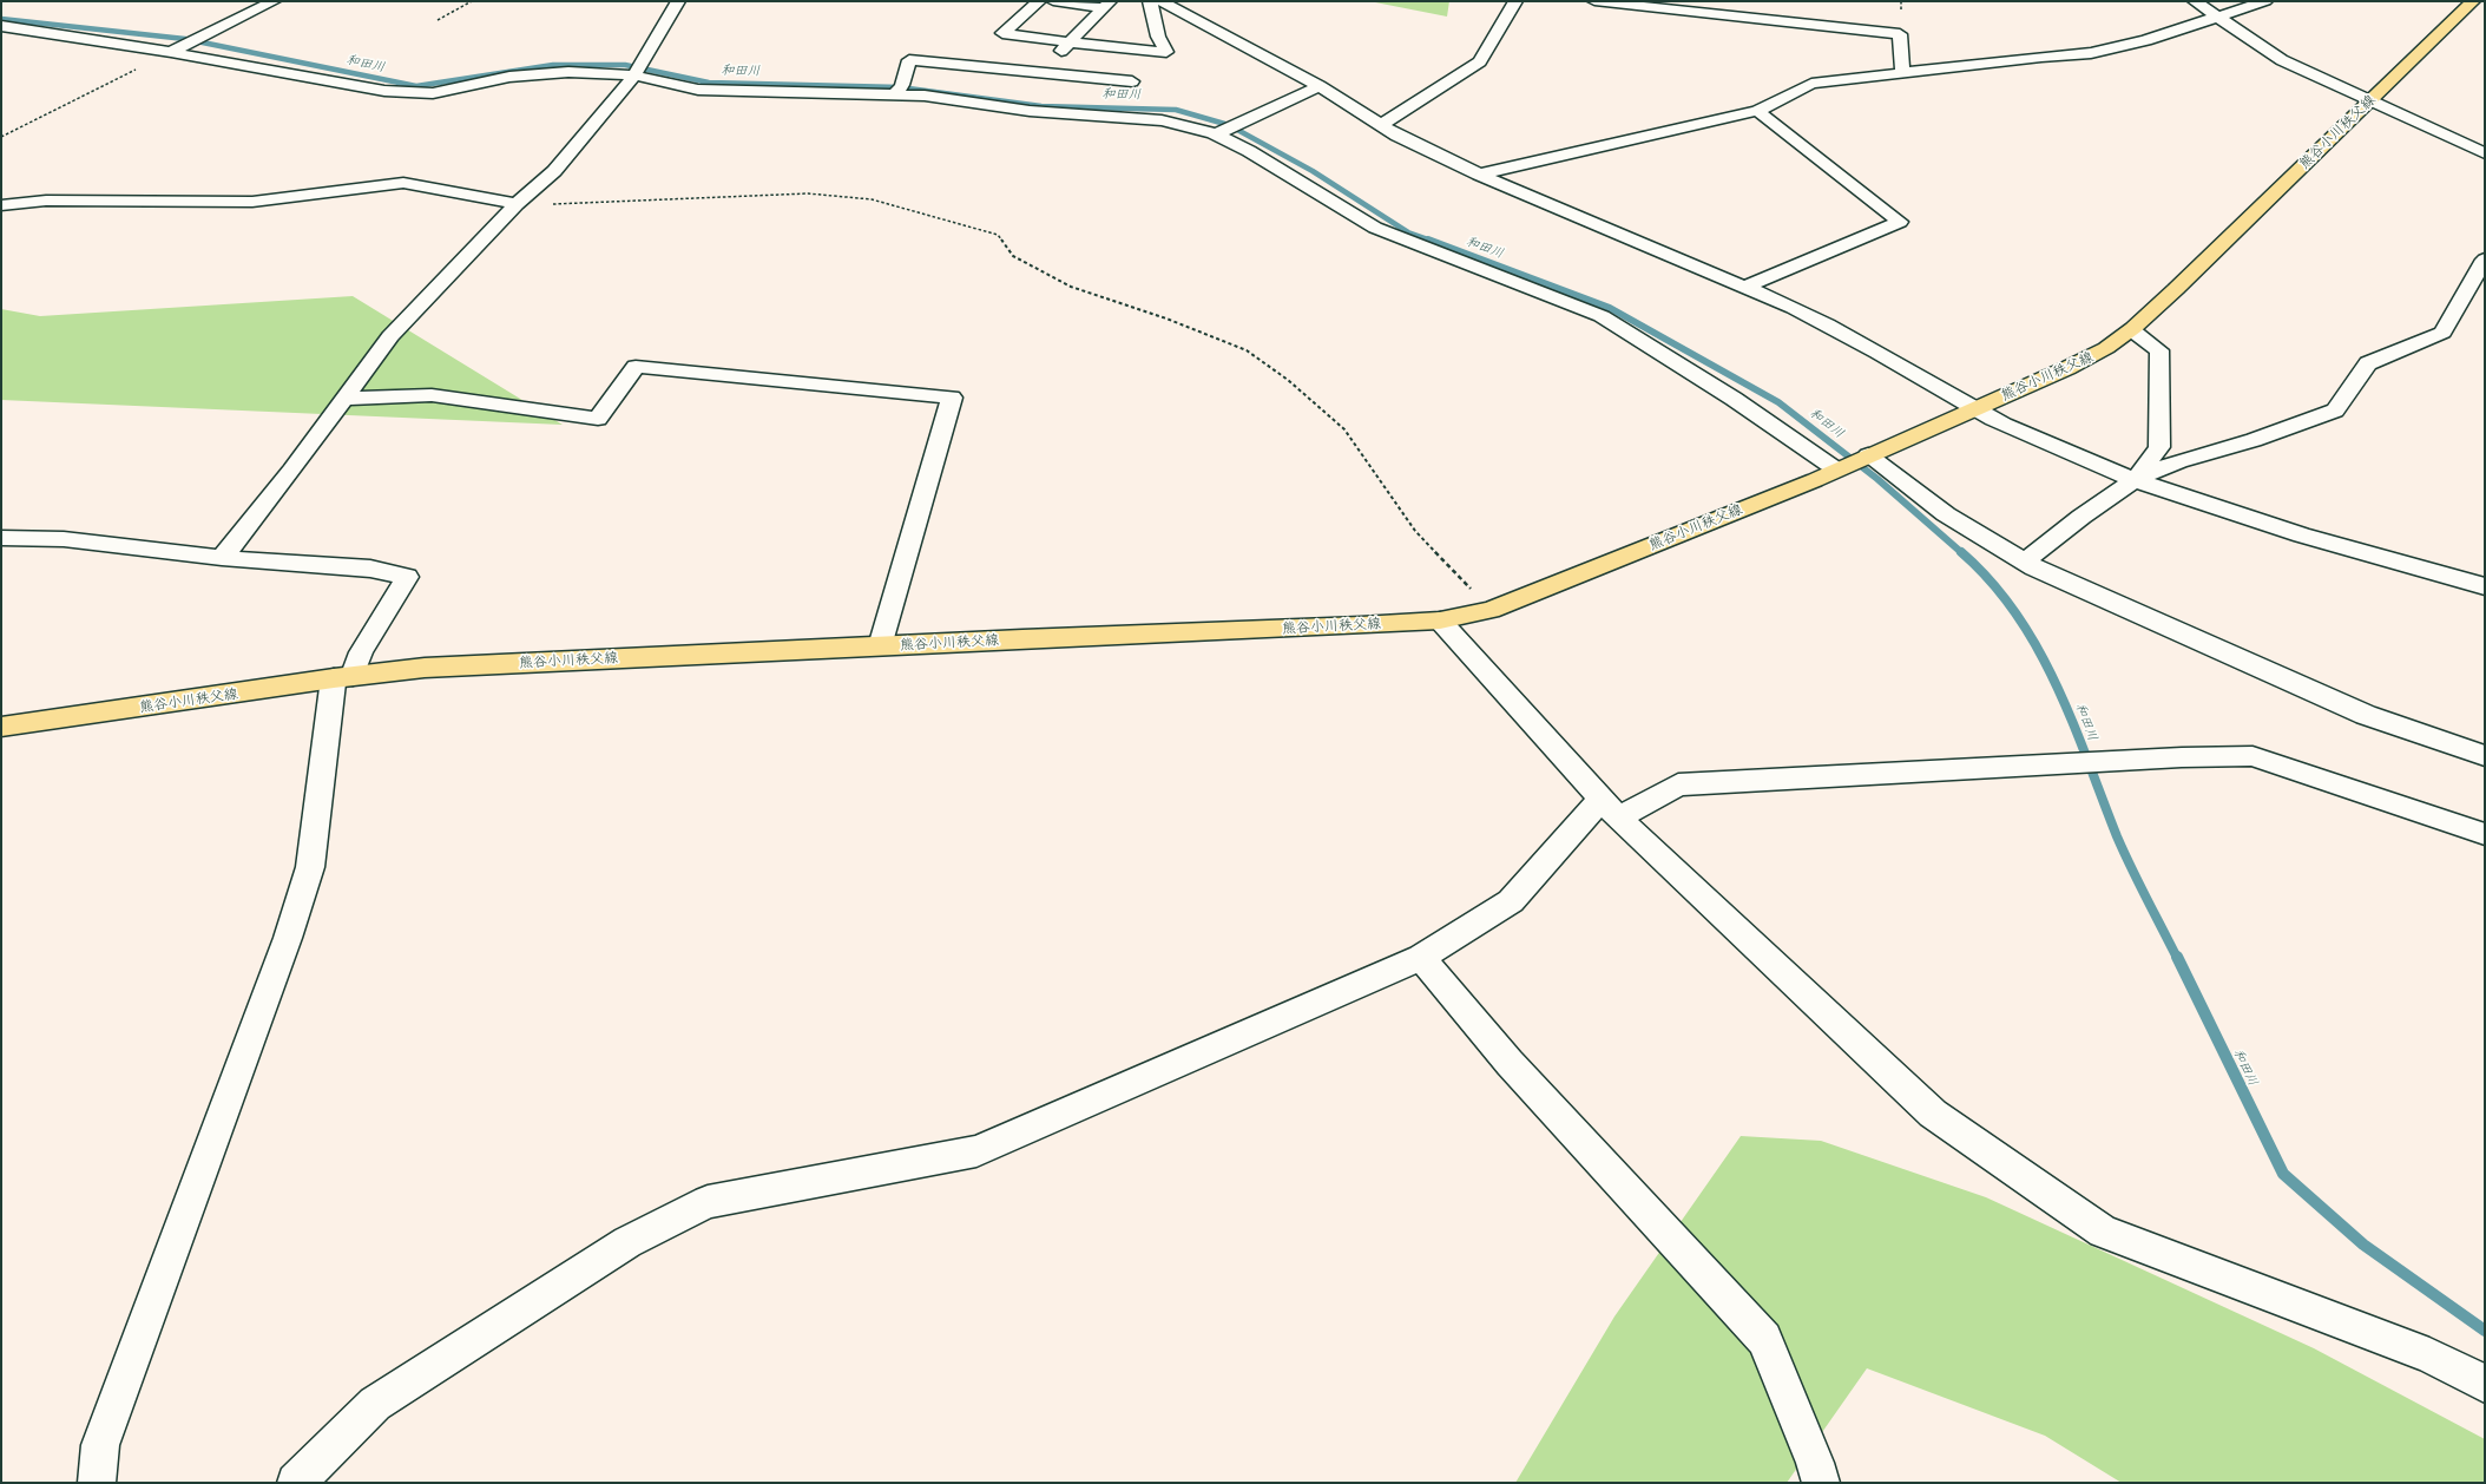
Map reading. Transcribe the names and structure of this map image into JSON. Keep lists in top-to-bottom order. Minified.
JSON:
{"streets":{"main road":["熊谷小川秩父線"]},"water":["和田川"]}
